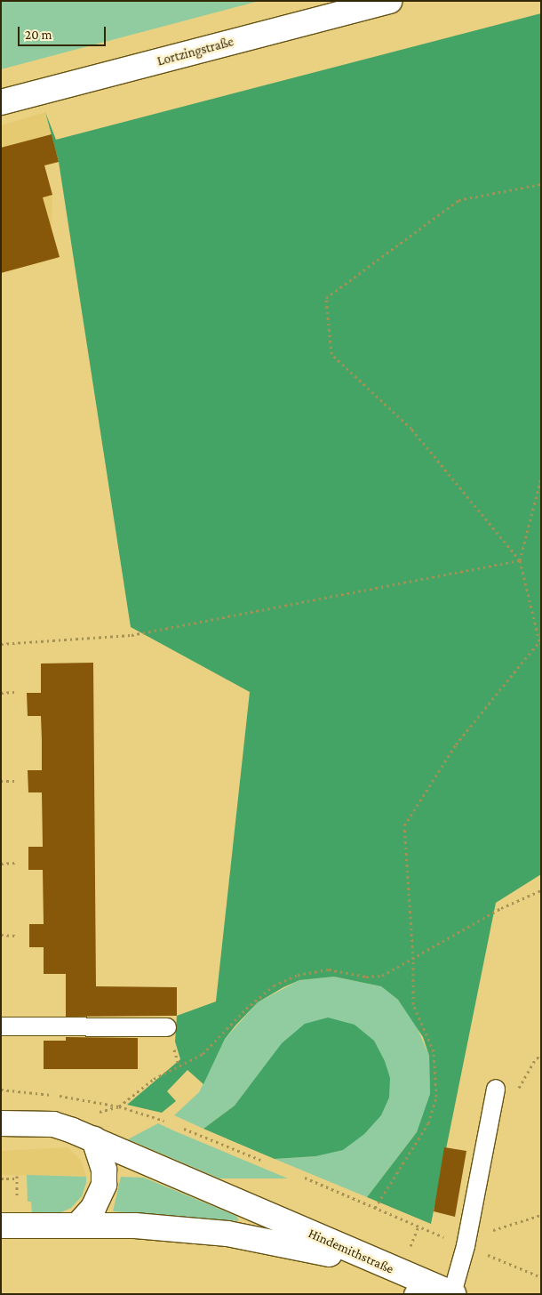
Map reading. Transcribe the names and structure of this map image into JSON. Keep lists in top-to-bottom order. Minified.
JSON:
{"streets":{"street":["Lortzingstraße","Hindemithstraße"]},"scale_bar":"20 m"}
